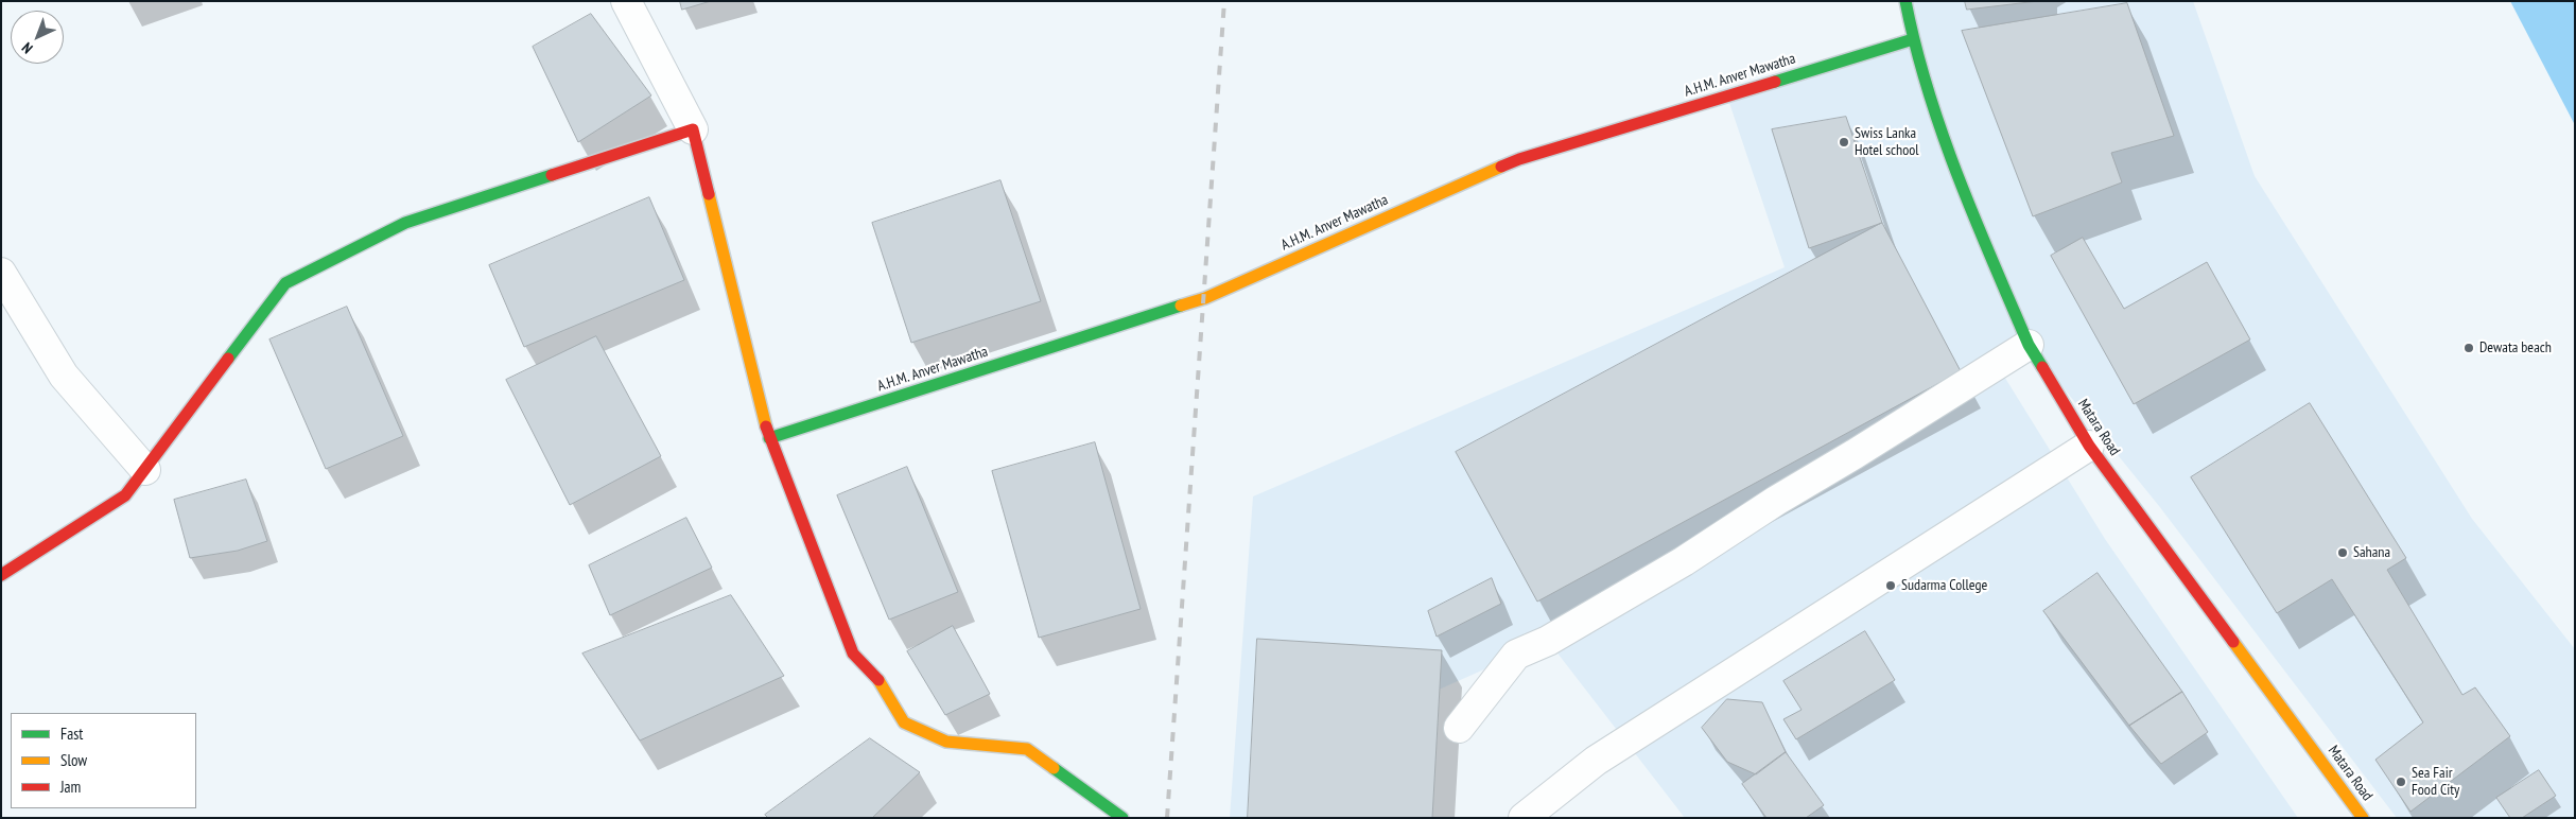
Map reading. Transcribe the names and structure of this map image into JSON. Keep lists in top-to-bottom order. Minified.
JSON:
{"streets":{"main road":["A.H.M. Anver Mawatha","Matara Road"]},"crossings":[["A.H.M. Anver Mawatha","Matara Road"]],"places":["Swiss Lanka Hotel school","Dewata beach","Sahana","Sudarma College","Sea Fair Food City"],"legend":["Fast","Slow","Jam"],"north":"bottom left"}
